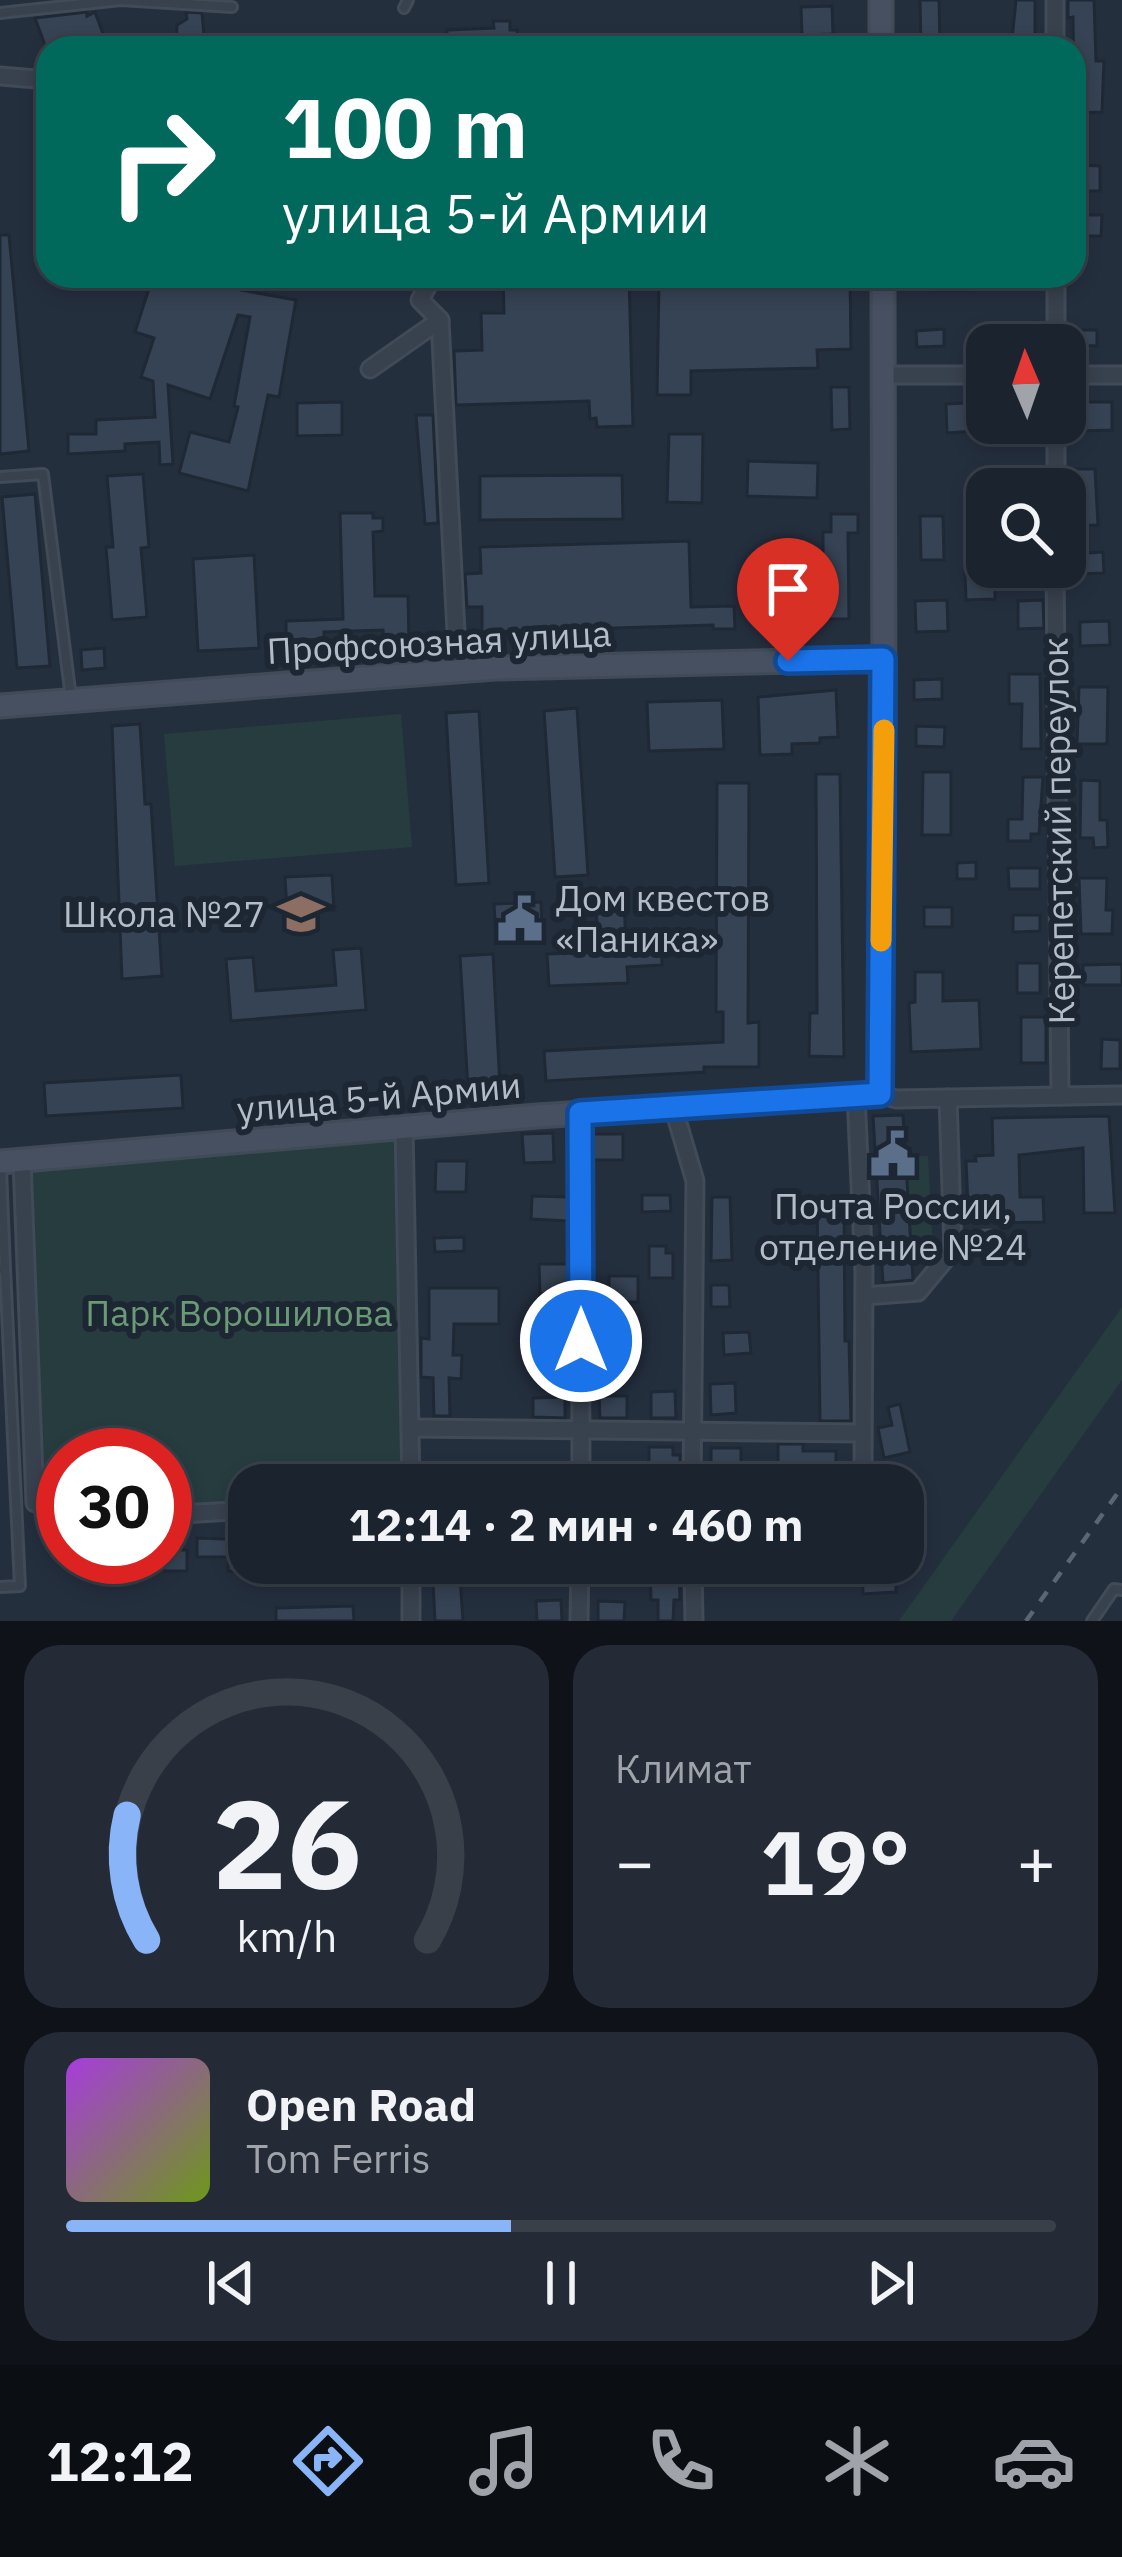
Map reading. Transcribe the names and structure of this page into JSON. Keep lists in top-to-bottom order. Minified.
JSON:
{"streets":{"main road":["Профсоюзная улица","улица 5-й Армии"],"street":["Керепетский переулок"]},"crossings":[["Керепетский переулок","улица 5-й Армии"]],"parks":["Парк Ворошилова"],"places":{"school or university":["Школа №27"],"public building":["Дом квестов «Паника»","Почта России, отделение №24"]},"north":"top","page":{"turn":["100 m","улица 5-й Армии"],"limit":"30","trip":"12:14 · 2 мин · 460 m","tile":"Климат","heat":["−","19°","+"],"song":["Open Road","Tom Ferris"],"tabs":"12:12","gauge":["26","km/h"]}}
